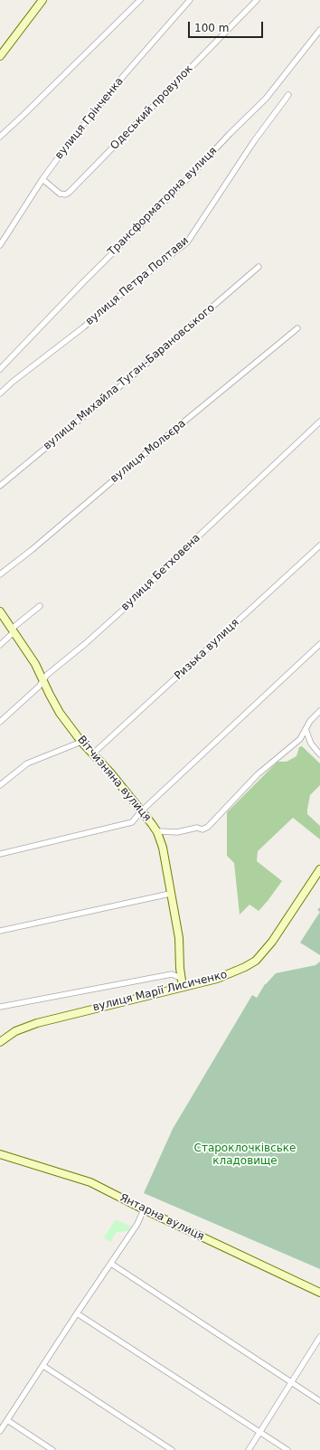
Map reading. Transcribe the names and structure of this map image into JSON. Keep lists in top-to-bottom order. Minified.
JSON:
{"streets":{"main road":["Вітчизняна вулиця","вулиця Марії Лисиченко","Янтарна вулиця"],"street":["Одеський провулок","вулиця Грінченка","Трансформаторна вулиця","вулиця Петра Полтави","вулиця Михайла Туган-Барановського","вулиця Мольєра","вулиця Бетховена","Ризька вулиця"]},"crossings":[["Одеський провулок","вулиця Грінченка"],["вулиця Бетховена","Вітчизняна вулиця"],["Ризька вулиця","Вітчизняна вулиця"],["Вітчизняна вулиця","вулиця Марії Лисиченко"]],"parks":["Староклочківське кладовище"],"scale_bar":"100 m"}
